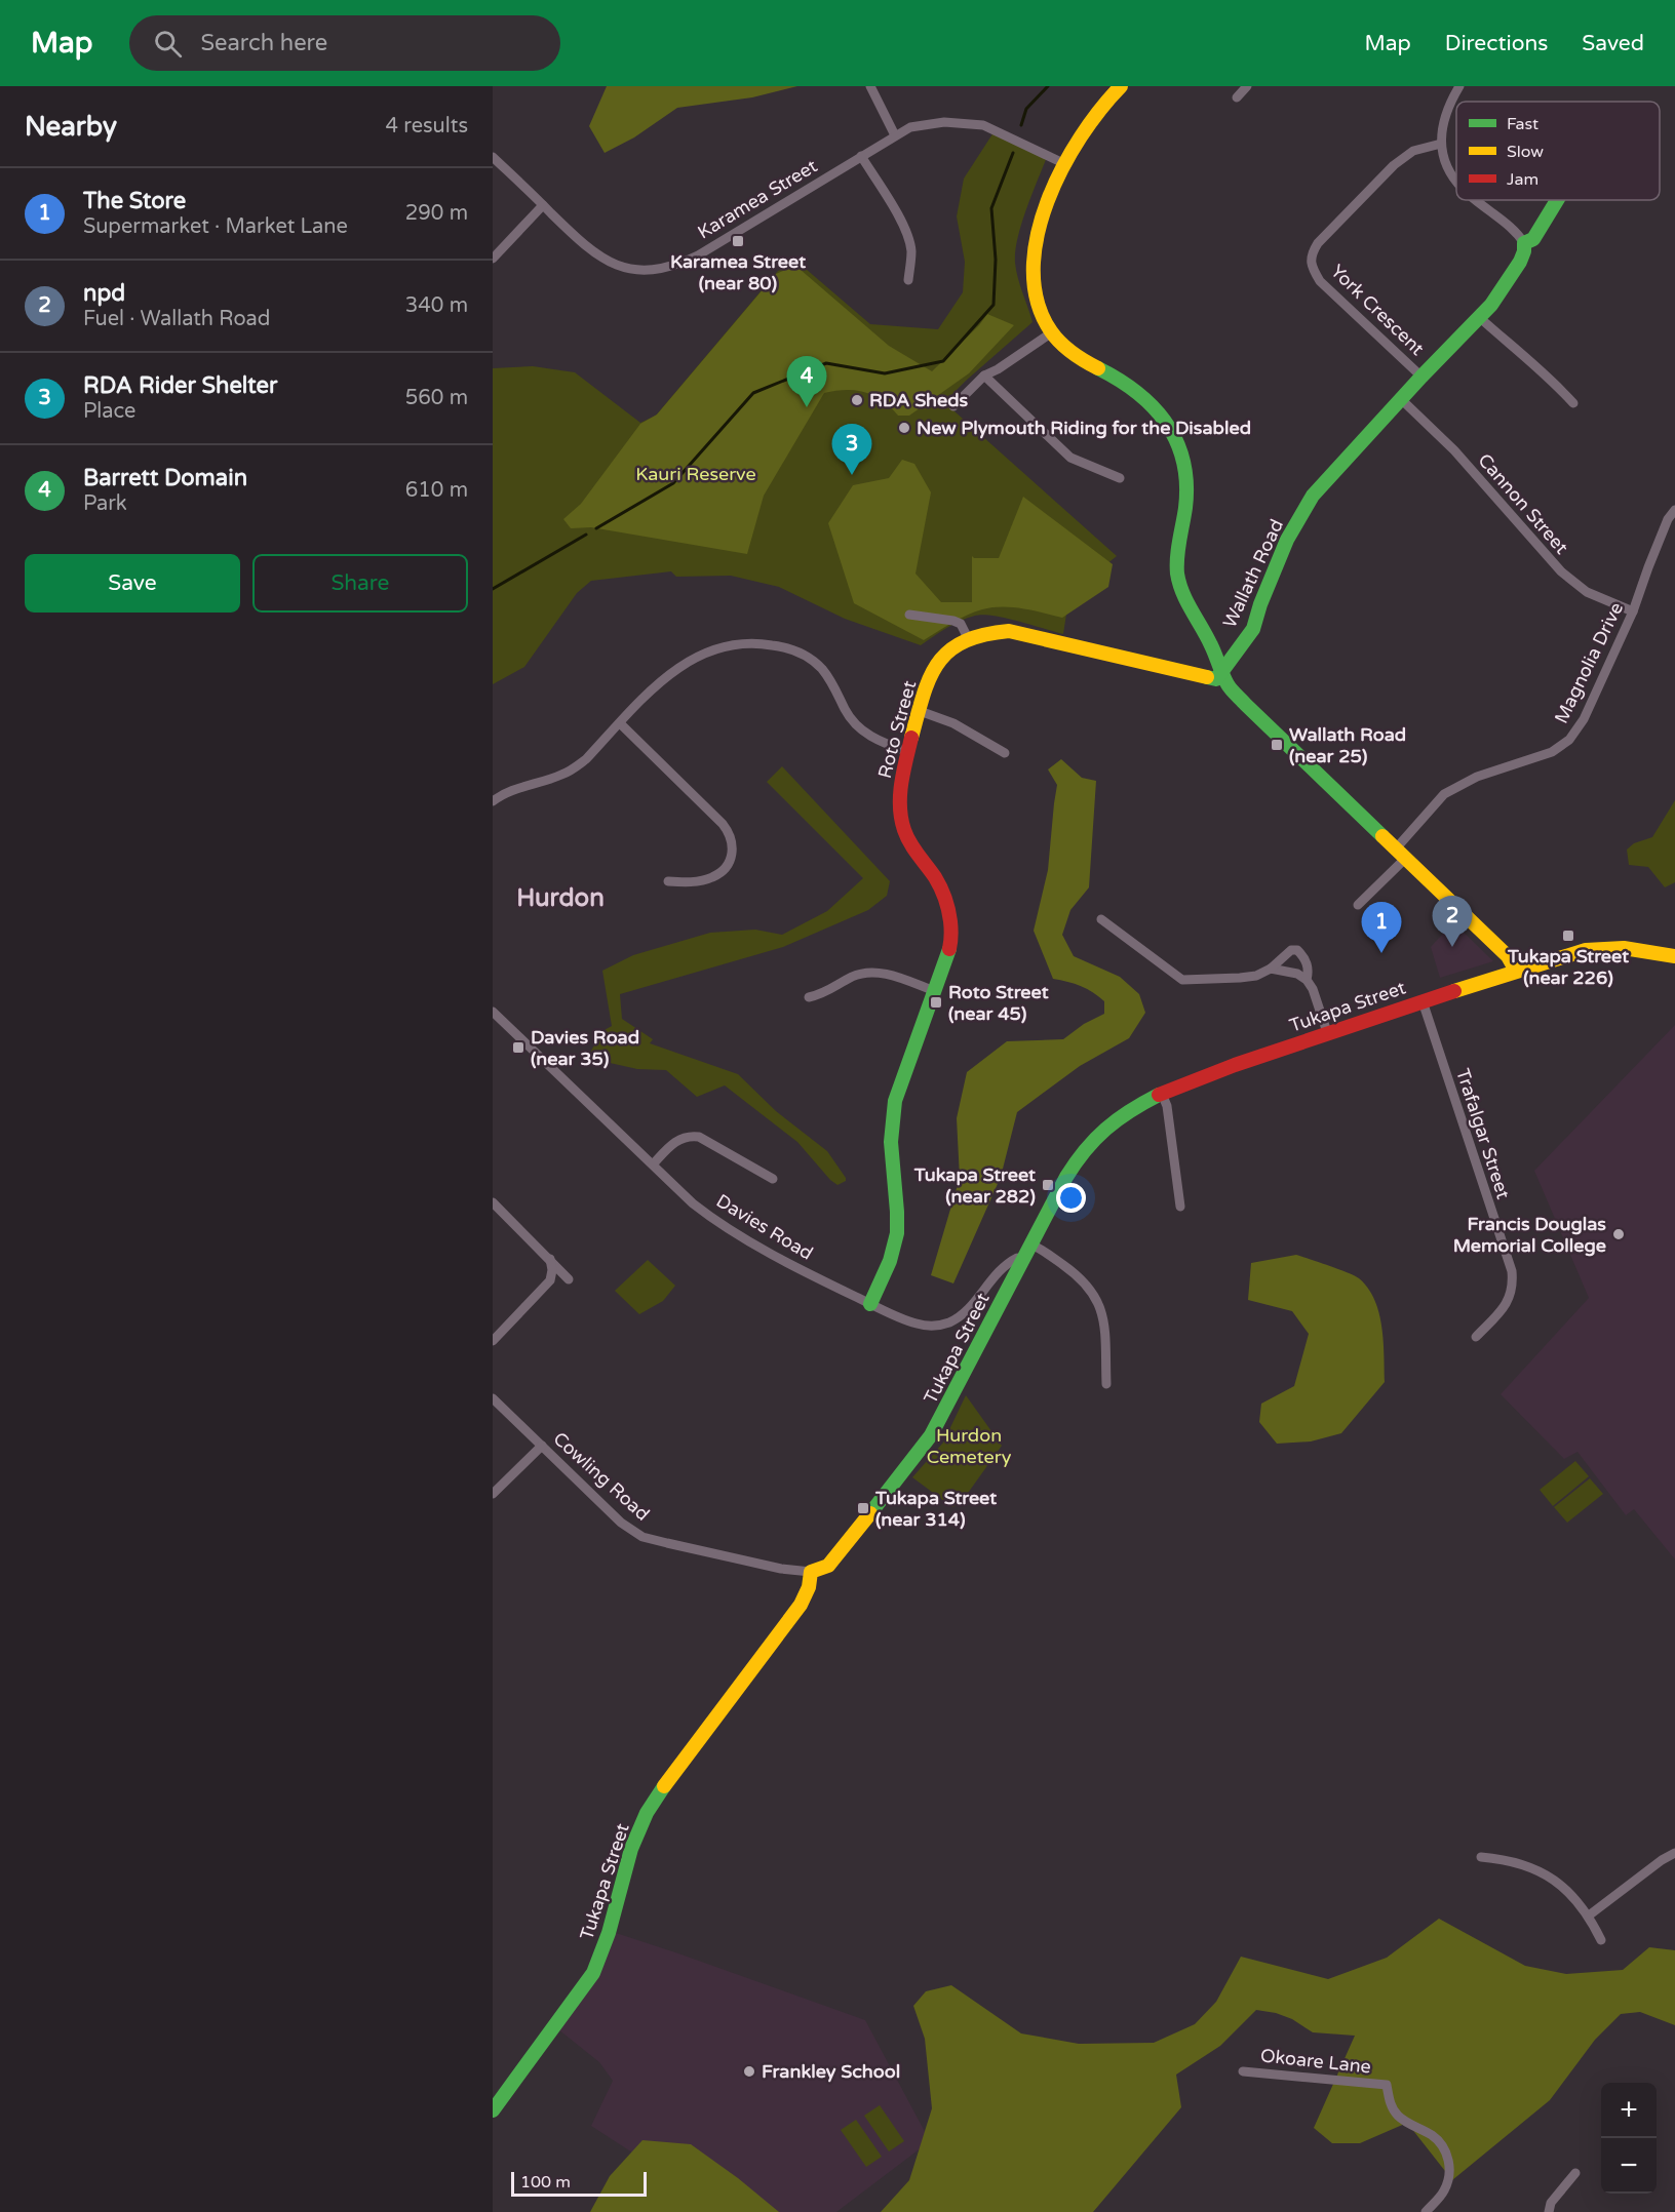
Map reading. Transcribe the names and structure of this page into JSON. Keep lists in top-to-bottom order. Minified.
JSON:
{"streets":{"street":["Karamea Street","York Crescent","Cannon Street","Wallath Road","Magnolia Drive","Roto Street","Tukapa Street","Trafalgar Street","Davies Road","Cowling Road","Okoare Lane"]},"crossings":[["York Crescent","Wallath Road"],["Cannon Street","Wallath Road"],["Cannon Street","Magnolia Drive"],["Wallath Road","Roto Street"],["Roto Street","Davies Road"],["Tukapa Street","Trafalgar Street"],["Tukapa Street","Davies Road"],["Tukapa Street","Cowling Road"]],"districts":["Hurdon"],"parks":["Kauri Reserve","Hurdon Cemetery"],"places":{"transit":["Karamea Street (near 80)","Wallath Road (near 25)","Tukapa Street (near 226)","Roto Street (near 45)","Davies Road (near 35)","Tukapa Street (near 282)","Tukapa Street (near 314)"],"other":["RDA Sheds","New Plymouth Riding for the Disabled","Francis Douglas Memorial College","Frankley School"]},"legend":["Fast","Slow","Jam"],"scale_bar":"100 m","page":{"header":"Map","search":"Search here","nav":["Map","Directions","Saved"],"heading":["Nearby","4 results"],"list":[{"mark":"1","name":"The Store","note":"Supermarket · Market Lane","value":"290 m"},{"mark":"2","name":"npd","note":"Fuel · Wallath Road","value":"340 m"},{"mark":"3","name":"RDA Rider Shelter","note":"Place","value":"560 m"},{"mark":"4","name":"Barrett Domain","note":"Park","value":"610 m"}],"pins":["4","3","2","1"],"buttons":["Save","Share"],"map_buttons":["+","−"],"scale":"100 m"}}
